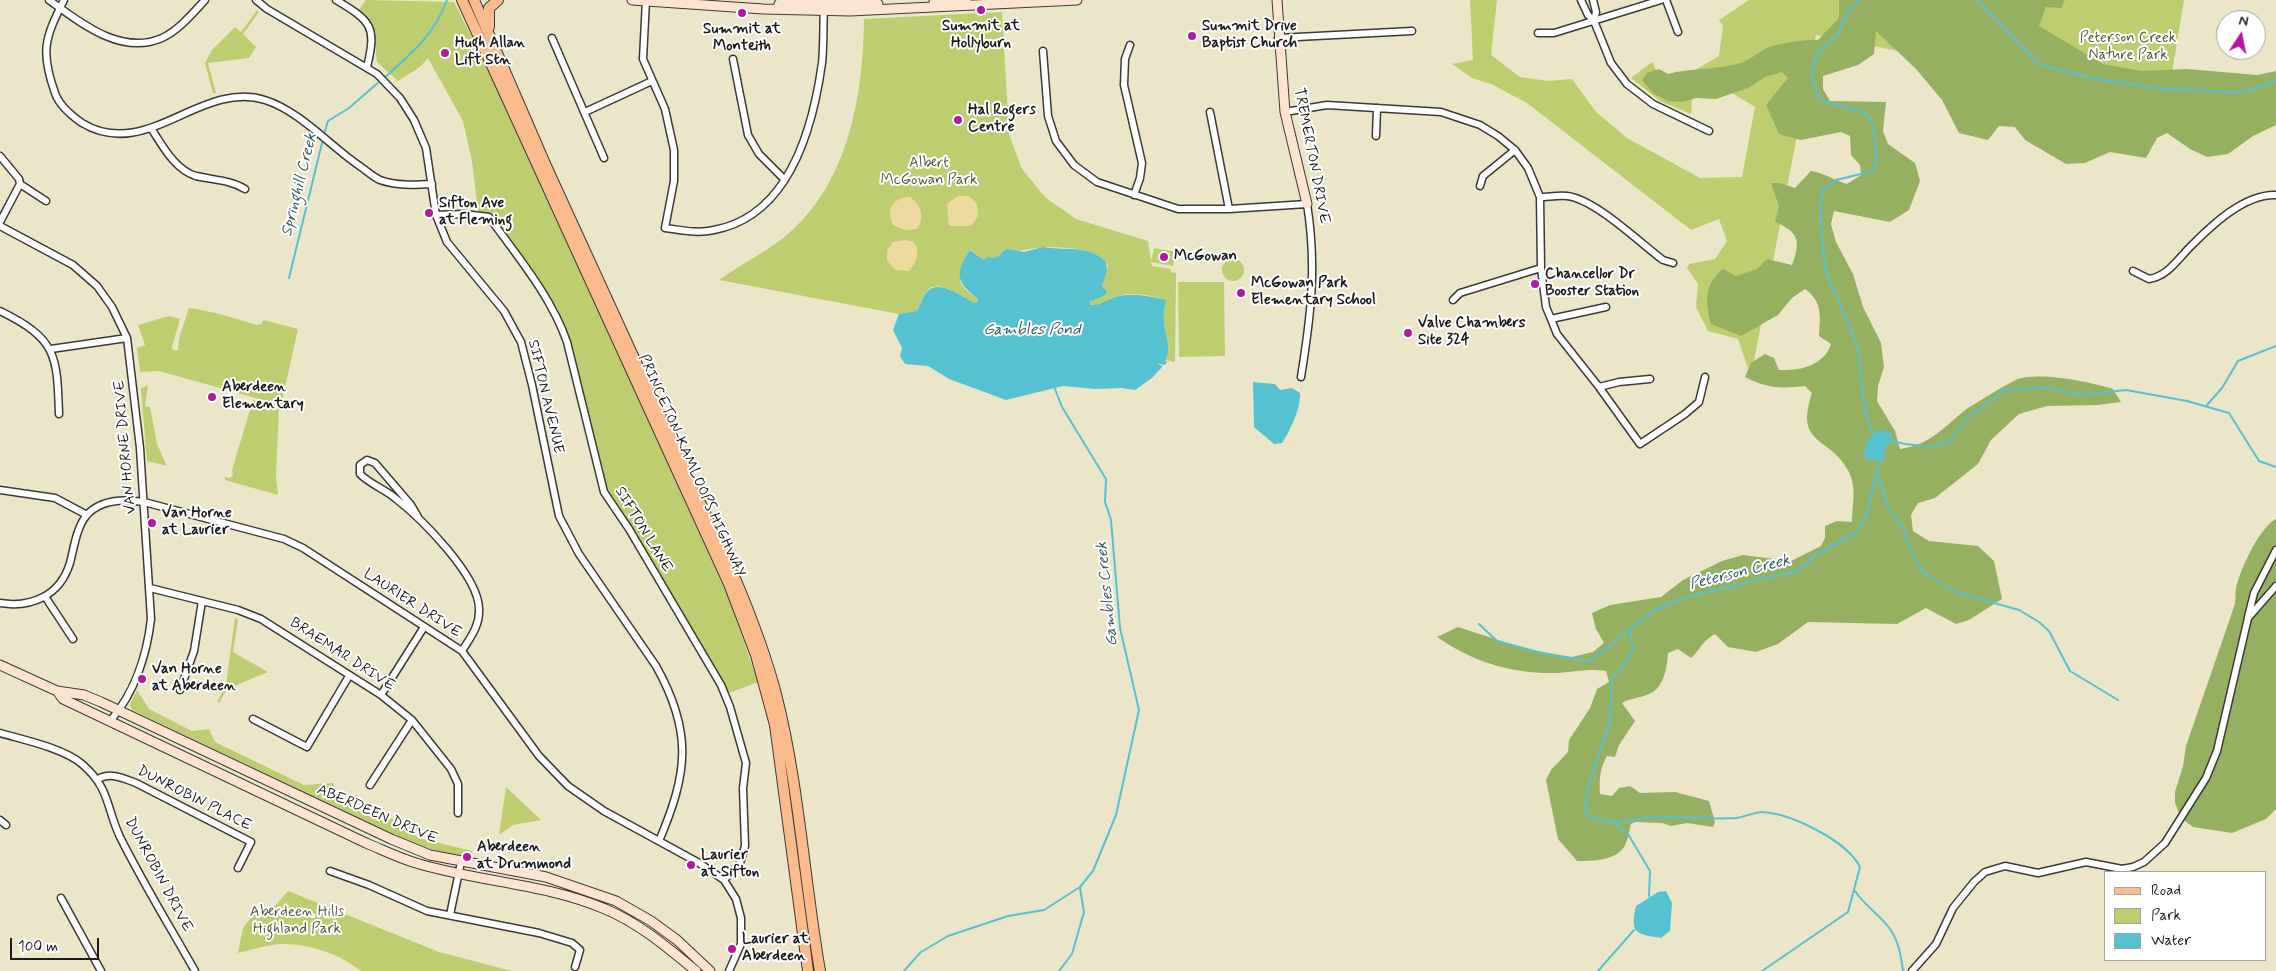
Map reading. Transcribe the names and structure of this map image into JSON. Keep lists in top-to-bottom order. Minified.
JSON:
{"streets":{"main road":["TREMERTON DRIVE","PRINCETON-KAMLOOPS HIGHWAY","ABERDEEN DRIVE"],"street":["SIFTON AVENUE","VAN HORNE DRIVE","SIFTON LANE","LAURIER DRIVE","BRAEMAR DRIVE","DUNROBIN PLACE","DUNROBIN DRIVE"]},"crossings":[["SIFTON AVENUE","SIFTON LANE"],["SIFTON AVENUE","LAURIER DRIVE"],["VAN HORNE DRIVE","LAURIER DRIVE"],["VAN HORNE DRIVE","BRAEMAR DRIVE"],["VAN HORNE DRIVE","ABERDEEN DRIVE"],["SIFTON LANE","LAURIER DRIVE"],["DUNROBIN PLACE","DUNROBIN DRIVE"]],"water":["Springhill Creek","Gambles Pond","Peterson Creek","Gambles Creek"],"parks":["Peterson Creek Nature Park","Albert McGowan Park","Aberdeen Hills Highland Park"],"places":["Summit at Hollyburn","Summit at Monteith","Summit Drive Baptist Church","Hugh Allan Lift Stn","Hal Rogers Centre","Sifton Ave at Fleming","McGowan","Chancellor Dr Booster Station","McGowan Park Elementary School","Valve Chambers Site 324","Aberdeen Elementary","Van Horne at Laurier","Van Horne at Aberdeen","Aberdeen at Drummond","Laurier at Sifton","Laurier at Aberdeen"],"legend":["Road","Park","Water"],"scale_bar":"100 m","north":"top"}
